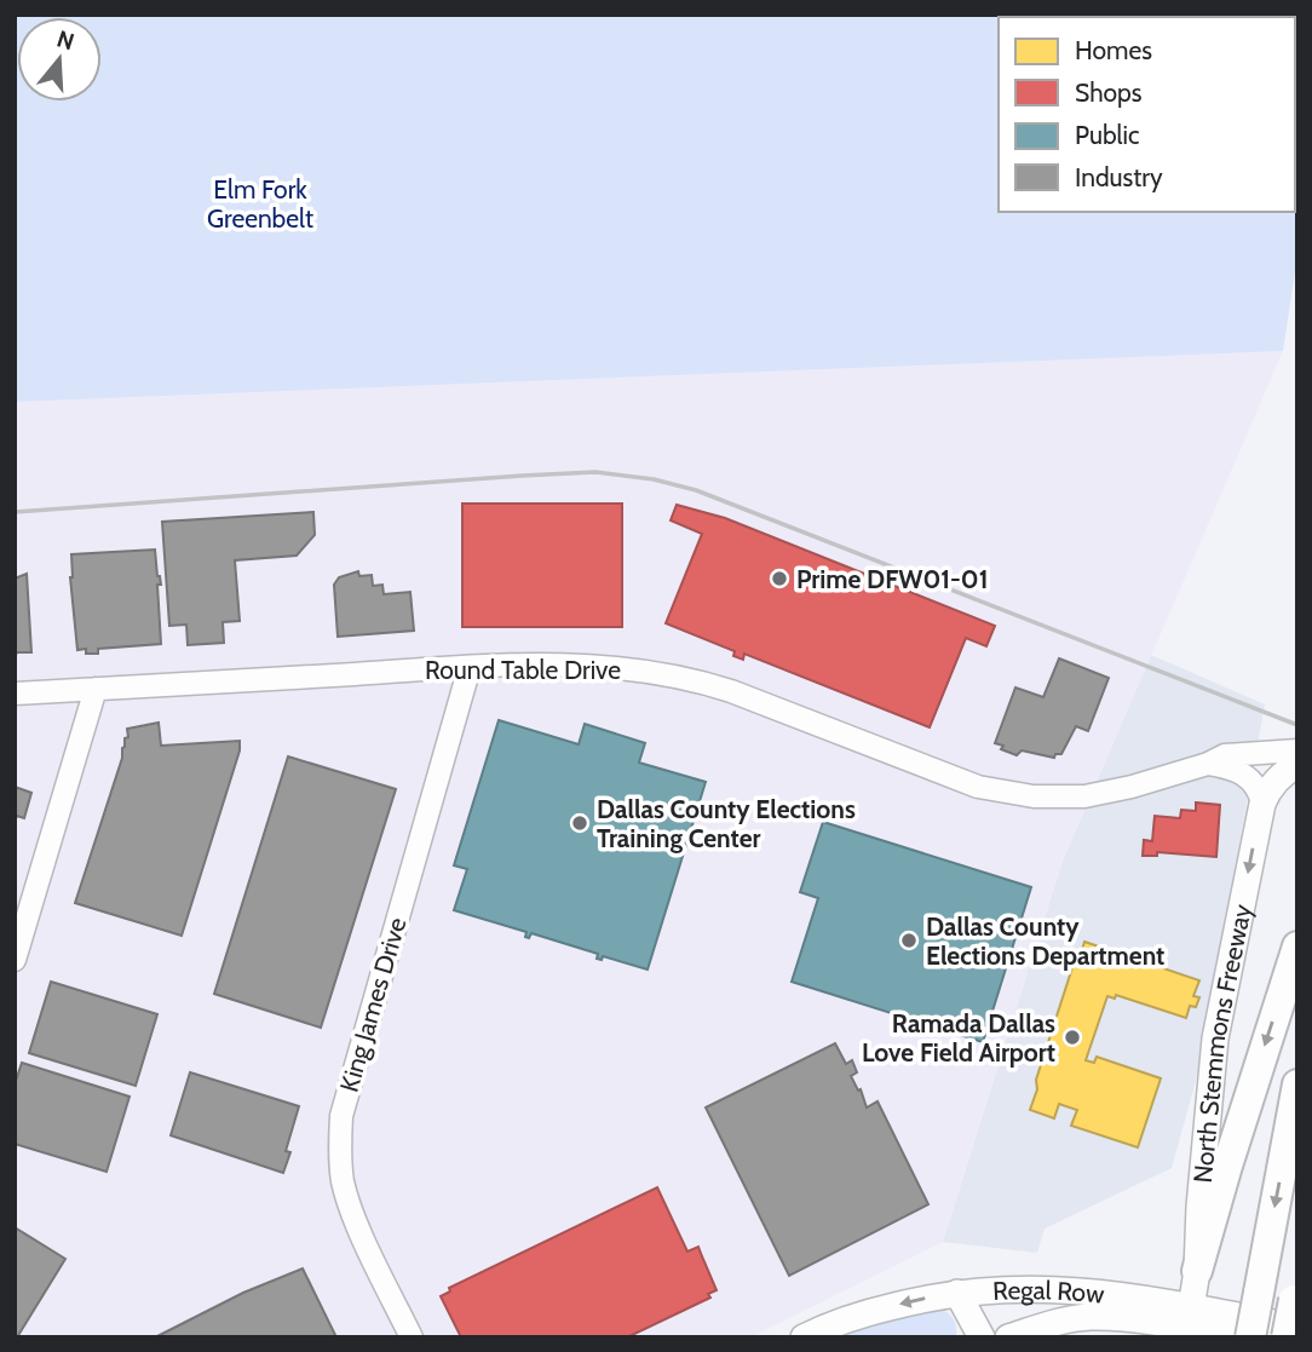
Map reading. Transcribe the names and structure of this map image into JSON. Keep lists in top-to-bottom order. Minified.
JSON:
{"streets":{"main road":["North Stemmons Freeway","Regal Row"],"street":["Round Table Drive","King James Drive"]},"crossings":[["Round Table Drive","King James Drive"],["North Stemmons Freeway","Regal Row"]],"one_way":["North Stemmons Freeway"],"parks":["Elm Fork Greenbelt"],"places":["Prime DFW01-01","Dallas County Elections Training Center","Dallas County Elections Department","Ramada Dallas Love Field Airport"],"legend":["Homes","Shops","Public","Industry"],"north":"top"}
